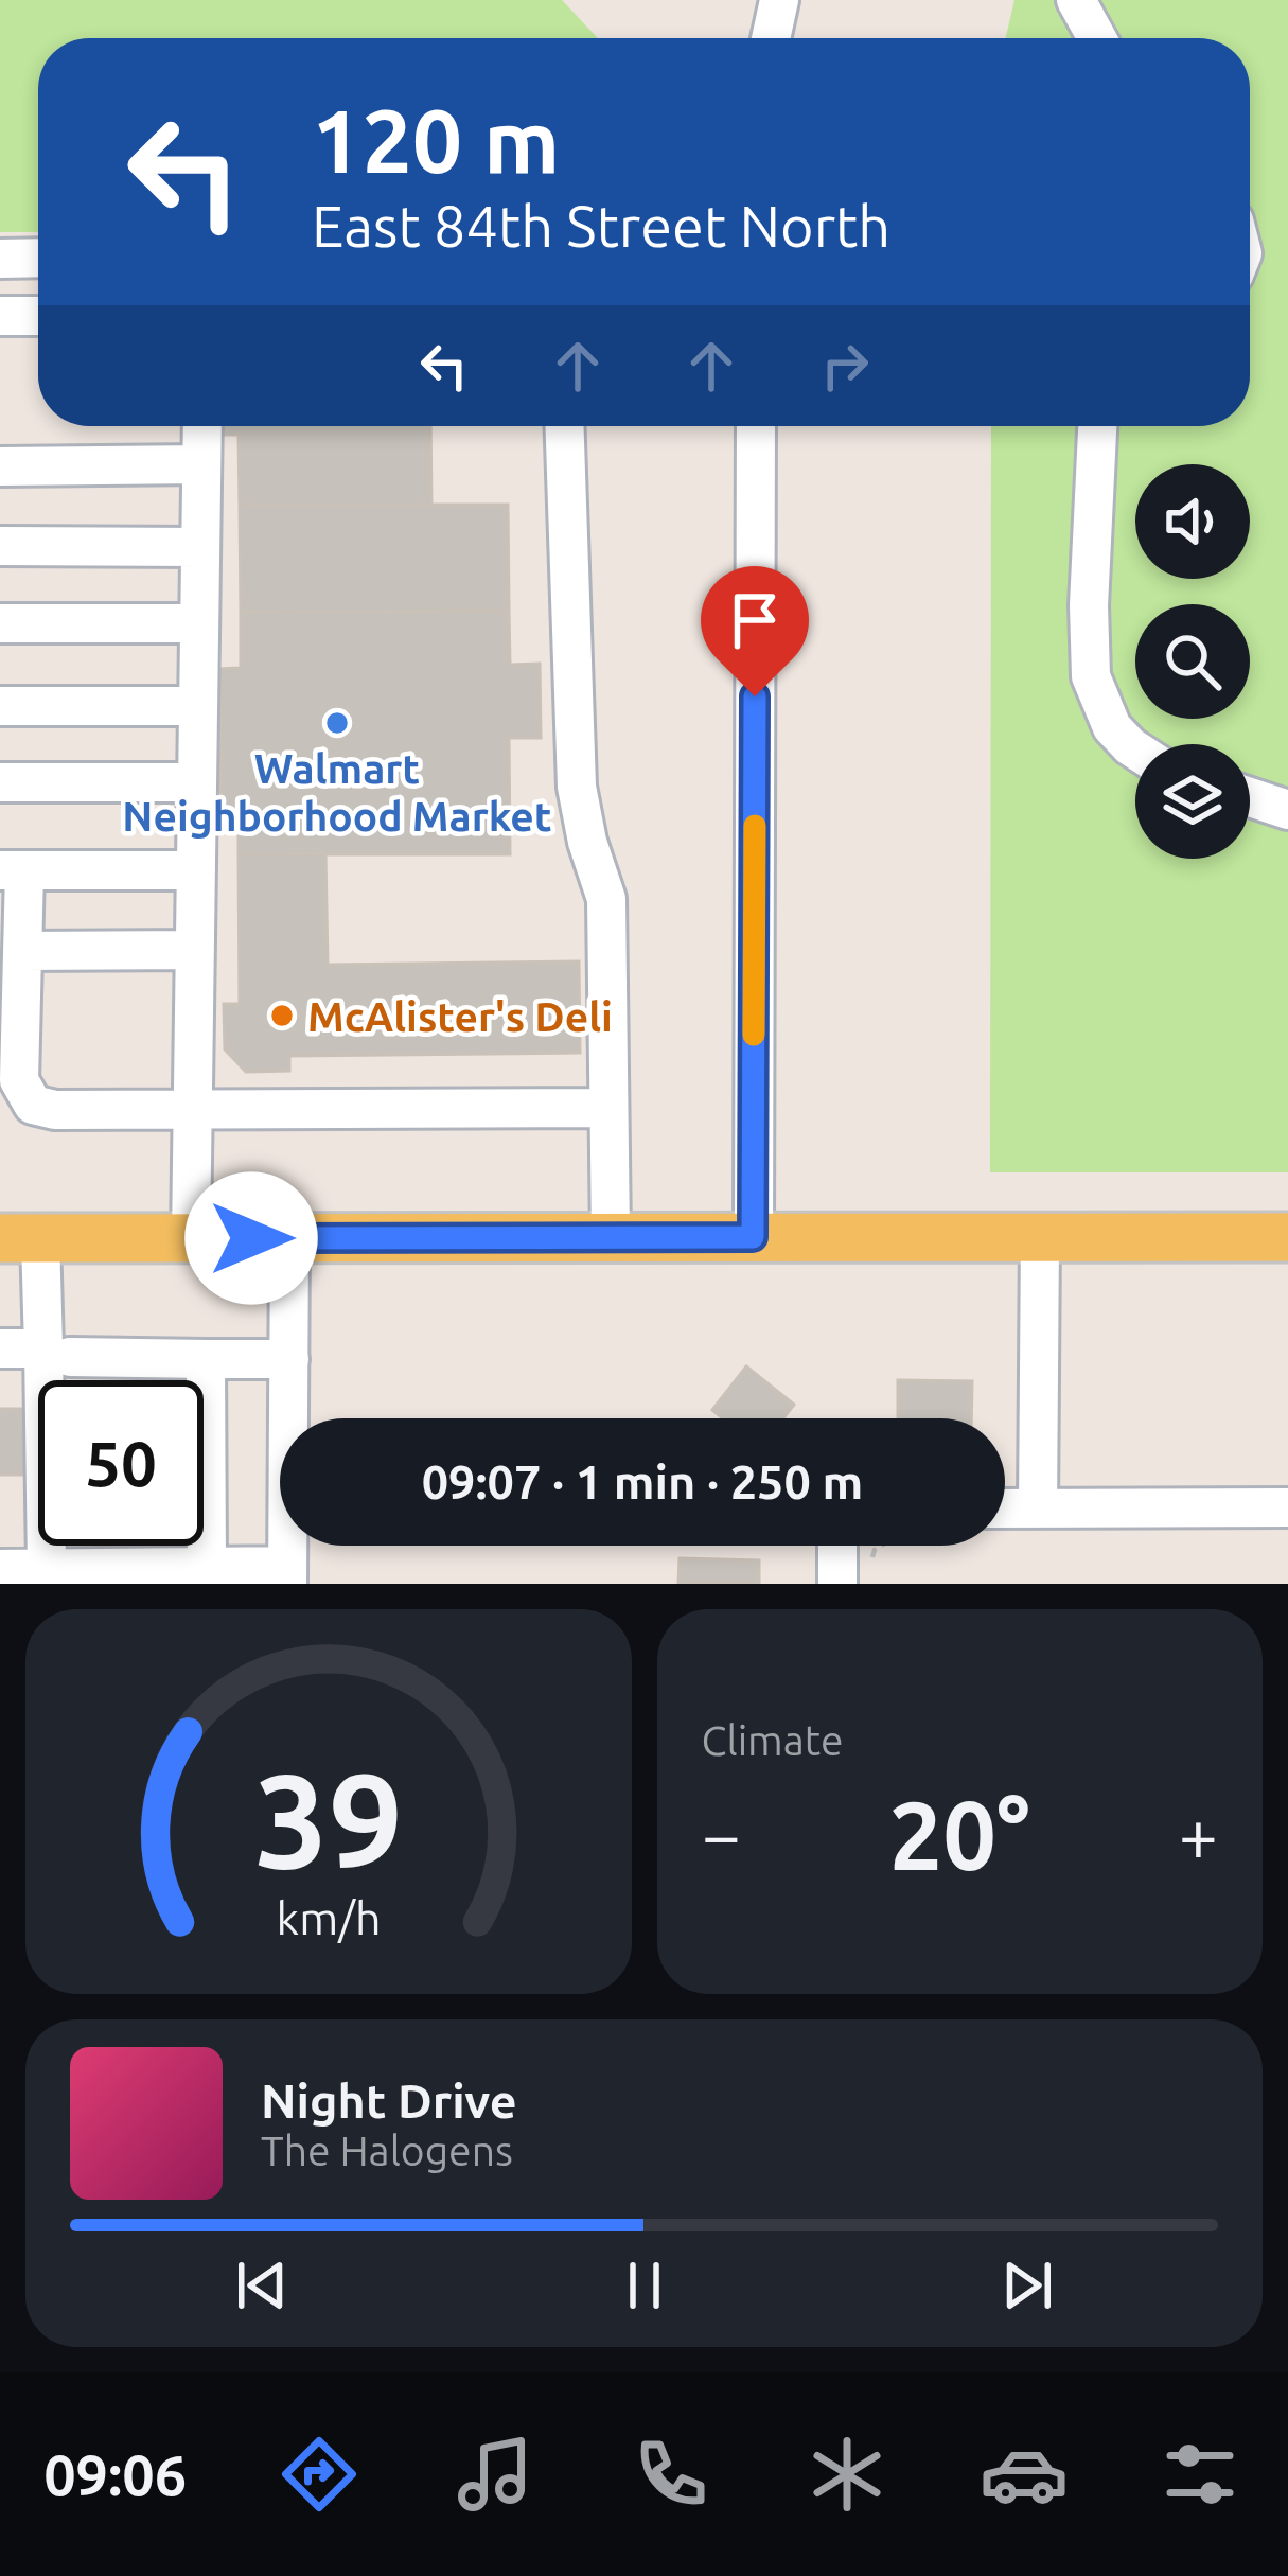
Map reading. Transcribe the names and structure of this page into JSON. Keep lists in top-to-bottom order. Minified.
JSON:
{"places":["Walmart Neighborhood Market","McAlister's Deli"],"page":{"turn":["120 m","East 84th Street North"],"limit":"50","trip":"09:07 · 1 min · 250 m","tile":"Climate","heat":["−","20°","+"],"song":["Night Drive","The Halogens"],"tabs":"09:06","gauge":["39","km/h"]}}
